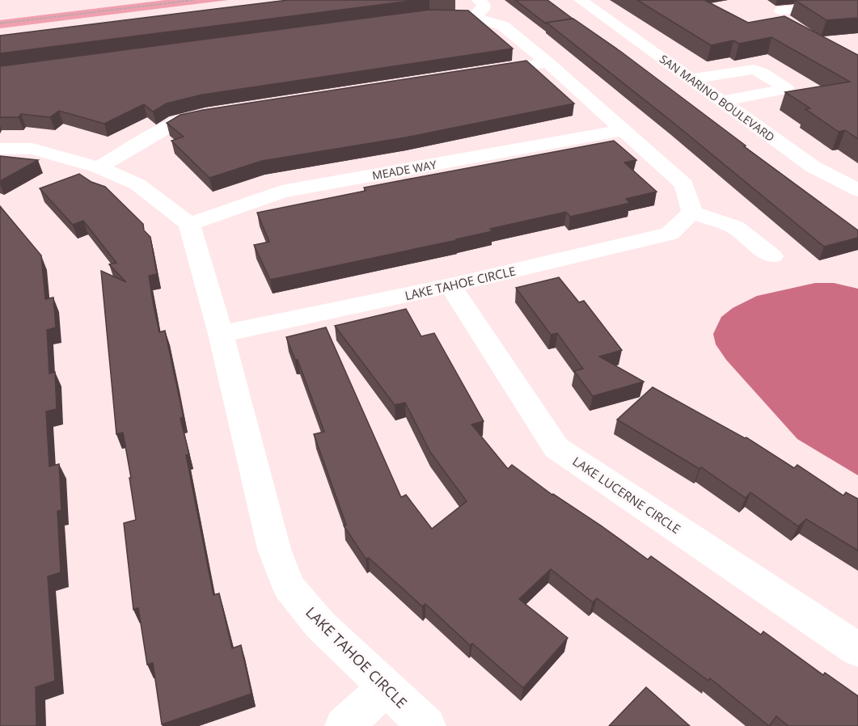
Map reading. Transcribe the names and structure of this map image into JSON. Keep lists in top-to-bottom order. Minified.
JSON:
{"streets":{"street":["SAN MARINO BOULEVARD","MEADE WAY","LAKE TAHOE CIRCLE","LAKE LUCERNE CIRCLE"]},"crossings":[["MEADE WAY","LAKE TAHOE CIRCLE"],["LAKE TAHOE CIRCLE","LAKE LUCERNE CIRCLE"]]}
